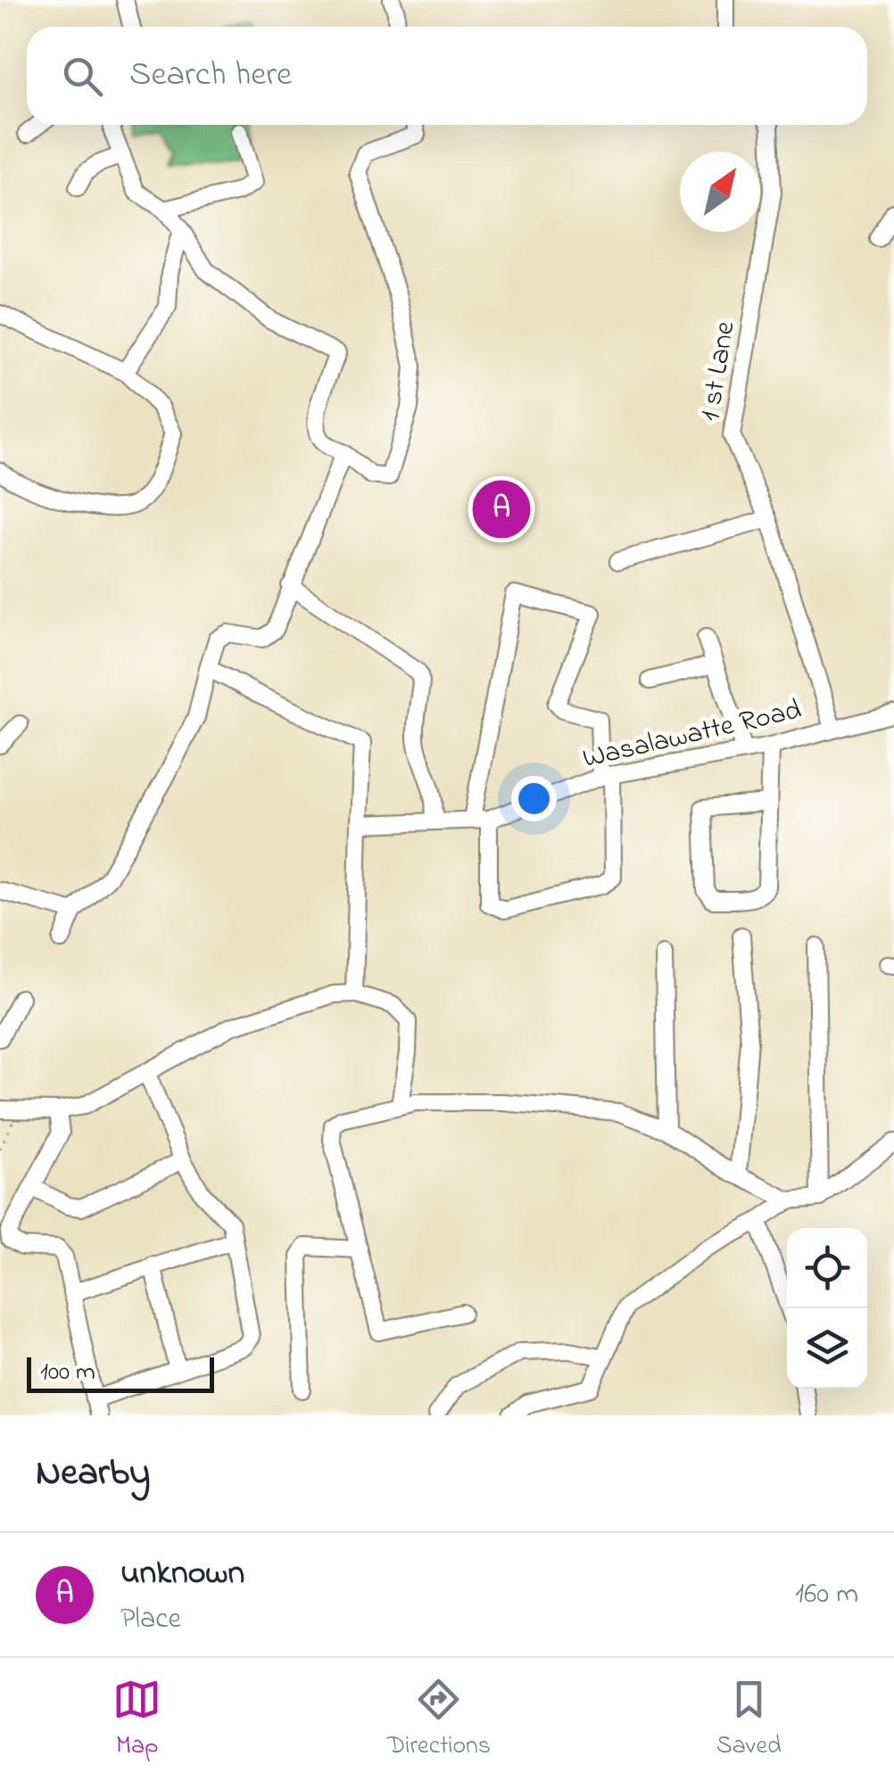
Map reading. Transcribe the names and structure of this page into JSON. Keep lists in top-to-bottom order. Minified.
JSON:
{"streets":{"street":["1 st Lane","Wasalawatte Road"]},"crossings":[["1 st Lane","Wasalawatte Road"]],"scale_bar":"100 m","north":"top right","page":{"search":"Search here","pins":"A","scale":"100 m","heading":"Nearby","list":[{"mark":"A","name":"unknown","note":"Place","value":"160 m"}],"nav":["Map","Directions","Saved"]}}
